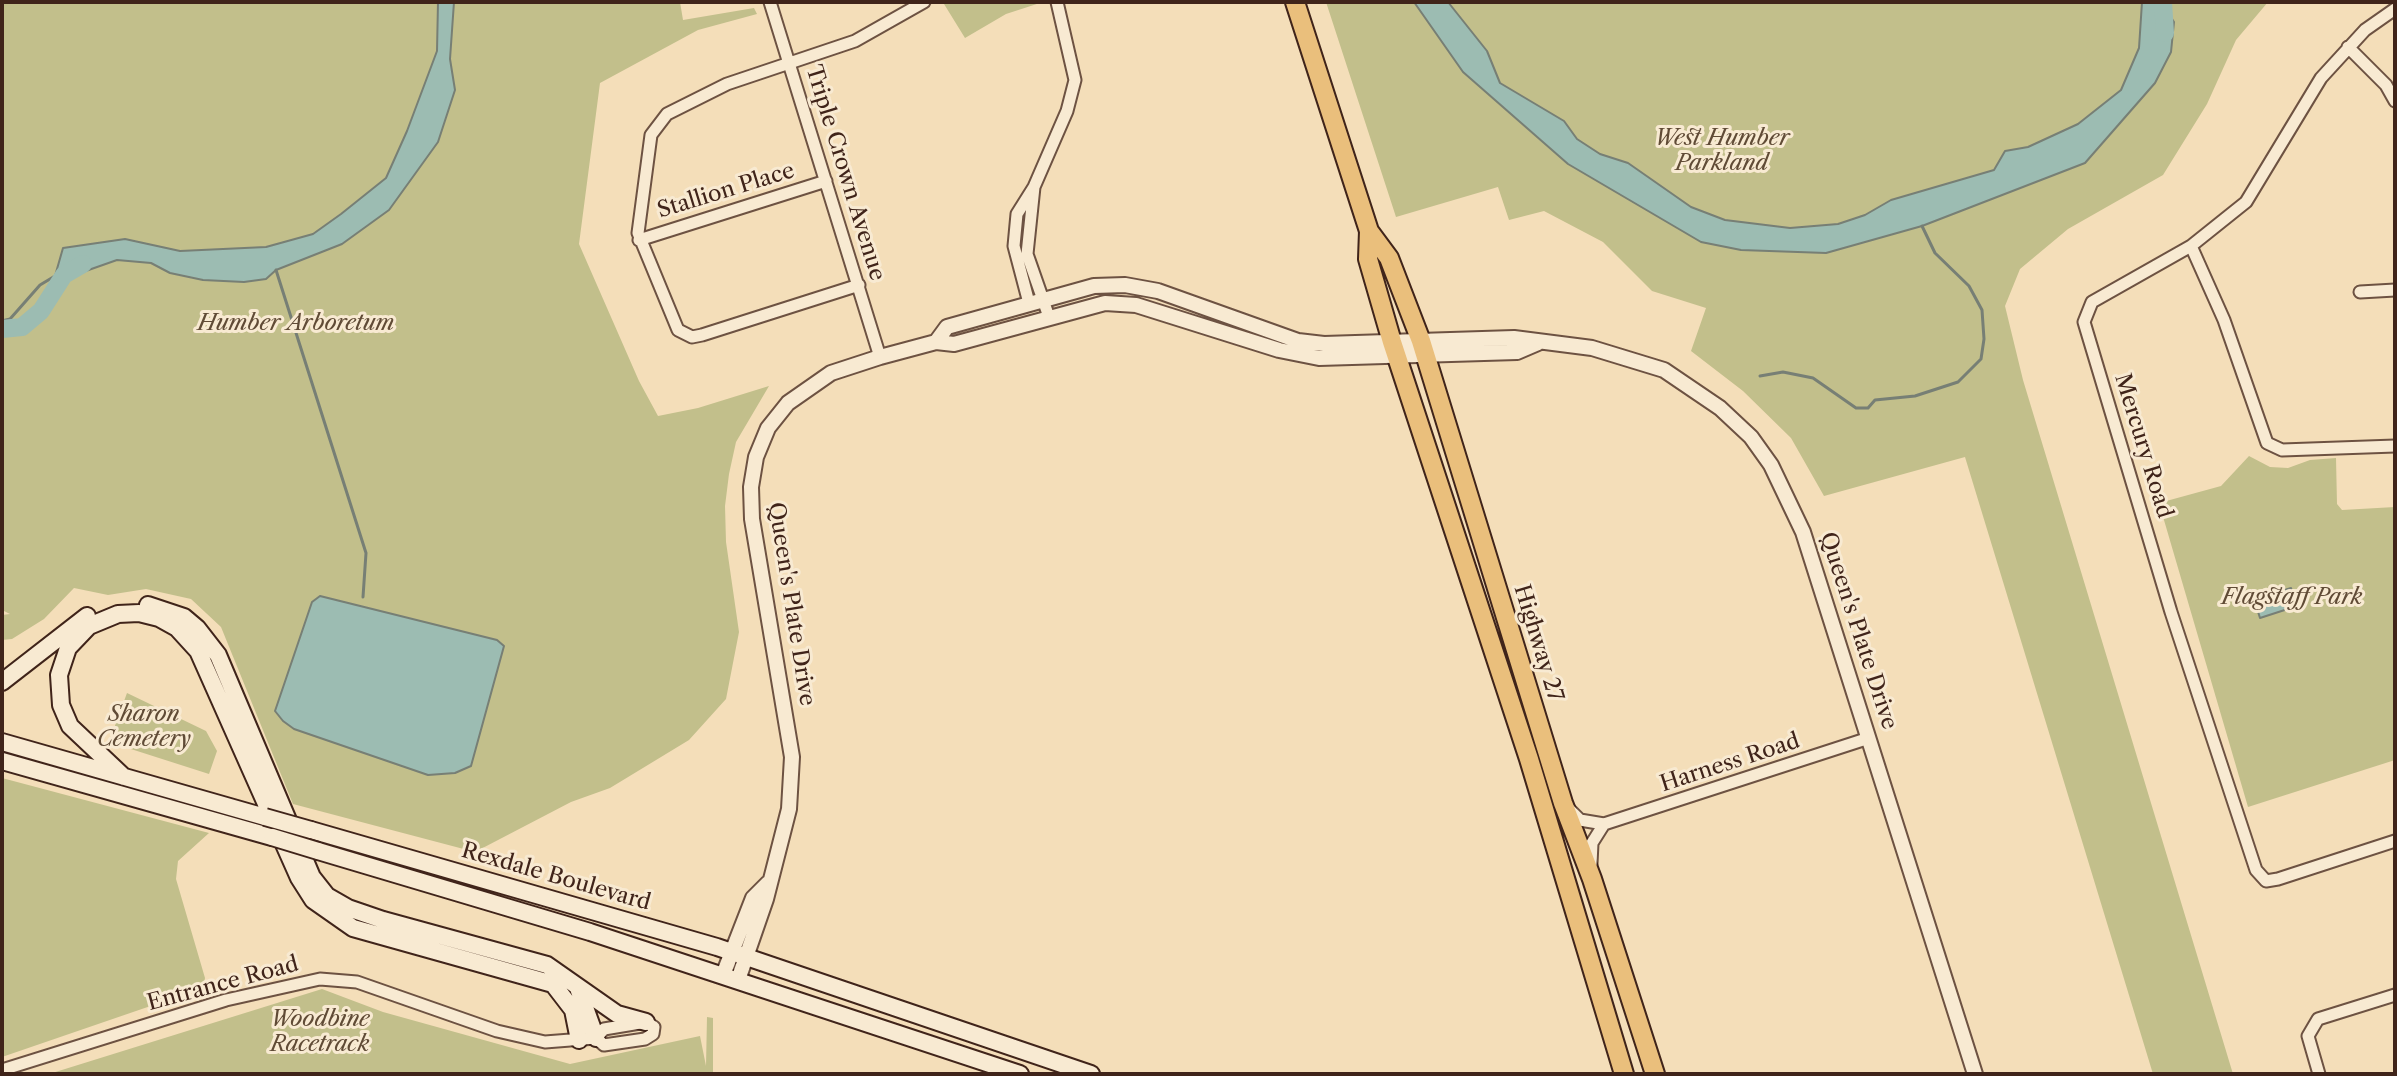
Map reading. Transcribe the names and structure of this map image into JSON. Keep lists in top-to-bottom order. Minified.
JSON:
{"streets":{"main road":["Highway 27","Rexdale Boulevard"],"street":["Triple Crown Avenue","Stallion Place","Mercury Road","Queen's Plate Drive","Harness Road","Entrance Road"]},"crossings":[["Triple Crown Avenue","Stallion Place"],["Triple Crown Avenue","Queen's Plate Drive"],["Queen's Plate Drive","Highway 27"],["Queen's Plate Drive","Harness Road"],["Queen's Plate Drive","Rexdale Boulevard"]],"parks":["West Humber Parkland","Humber Arboretum","Flagstaff Park","Sharon Cemetery","Woodbine Racetrack"]}
